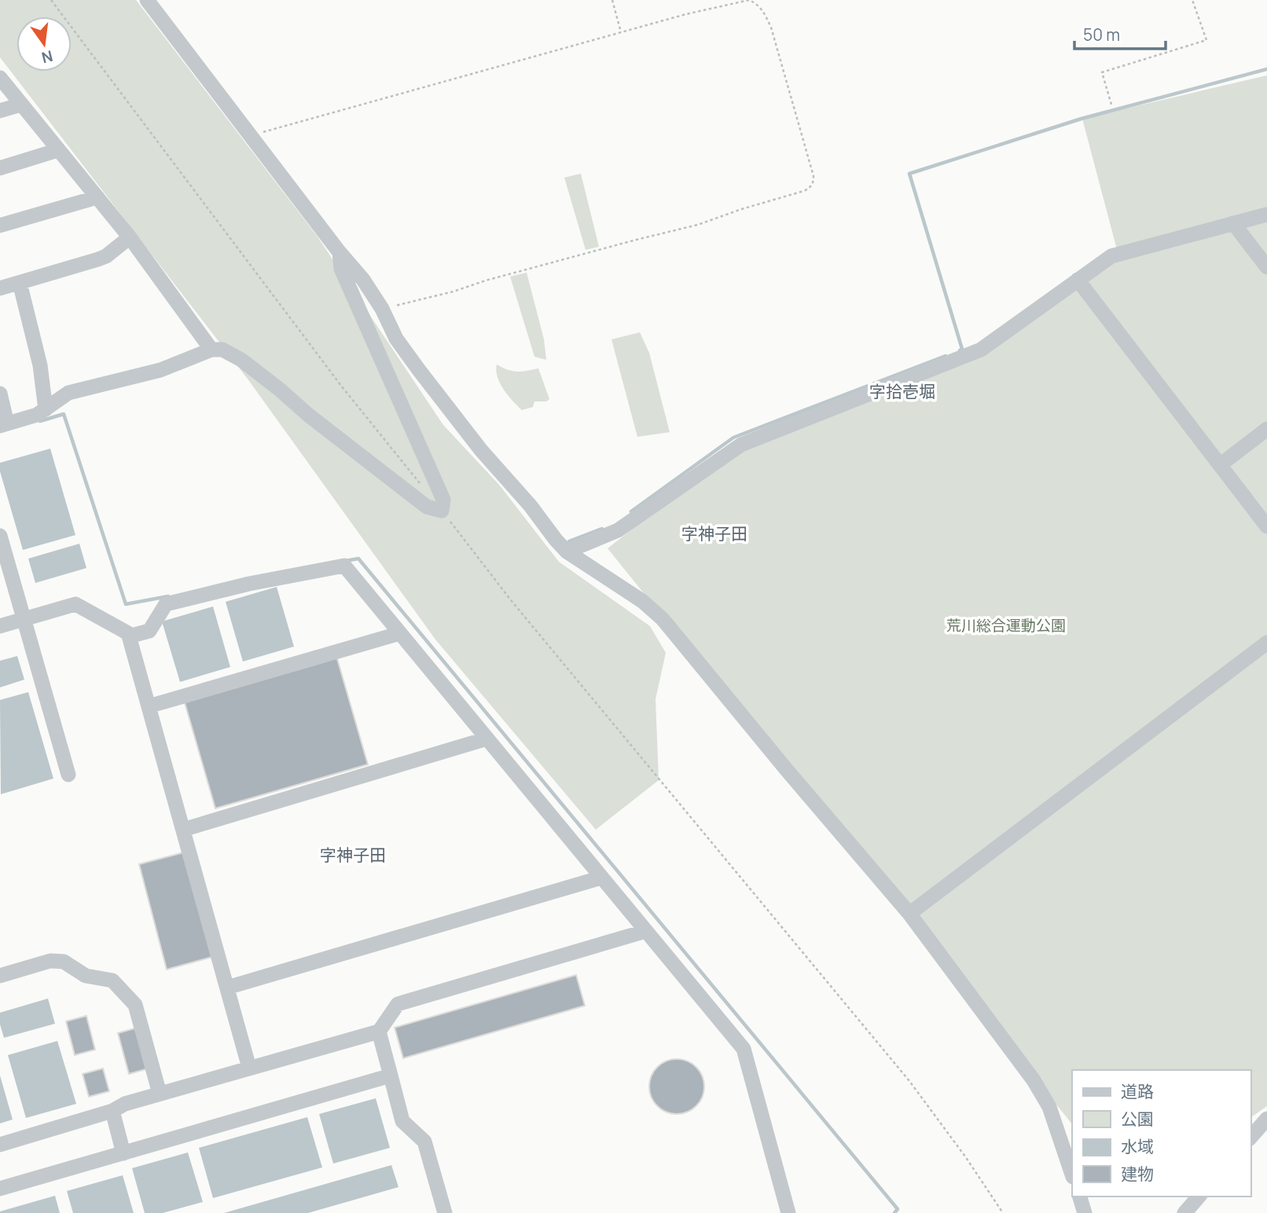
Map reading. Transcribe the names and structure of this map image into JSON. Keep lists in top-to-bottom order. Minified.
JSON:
{"districts":["字拾壱堀","字神子田","字神子田"],"parks":["荒川総合運動公園"],"legend":["道路","公園","水域","建物"],"scale_bar":"50 m","north":"bottom"}
